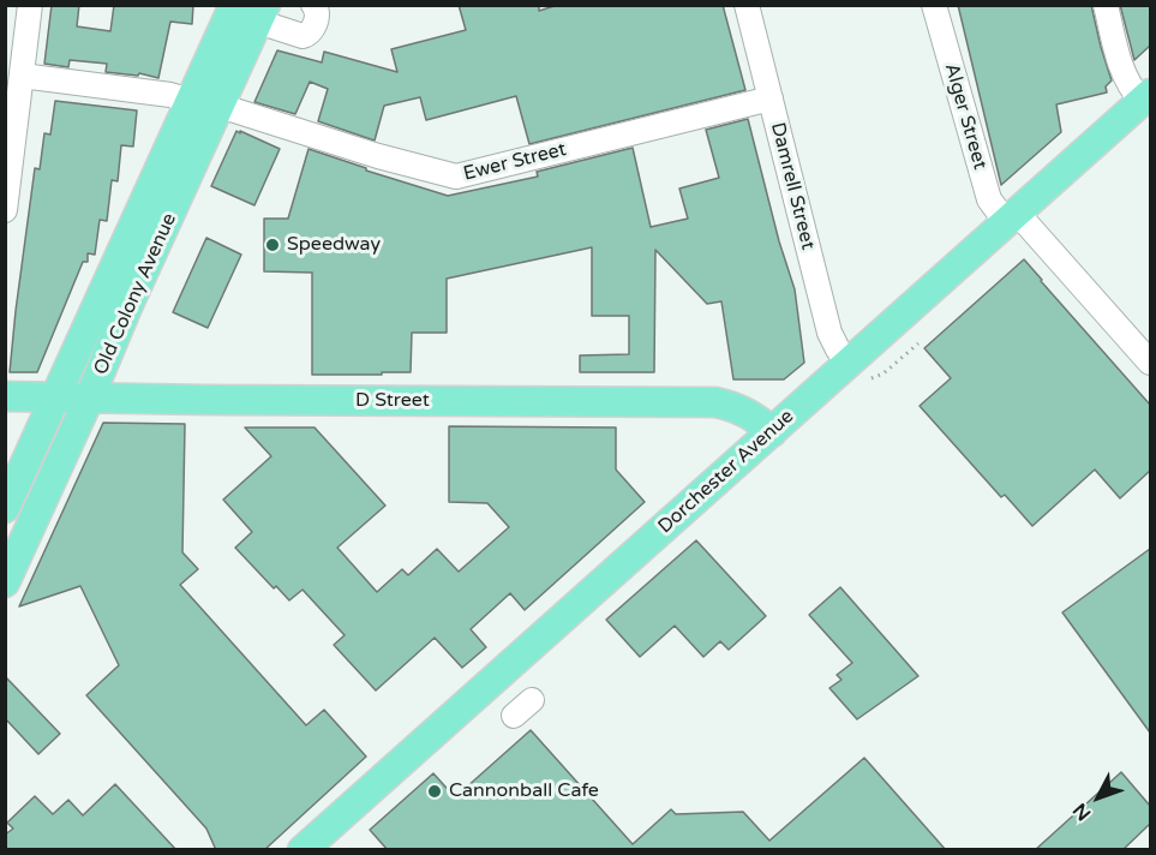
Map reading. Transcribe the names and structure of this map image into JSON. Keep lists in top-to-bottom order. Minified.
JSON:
{"streets":{"main road":["Old Colony Avenue","D Street","Dorchester Avenue"],"street":["Alger Street","Ewer Street","Damrell Street"]},"crossings":[["Alger Street","Dorchester Avenue"],["Ewer Street","Damrell Street"],["Ewer Street","Old Colony Avenue"],["Damrell Street","Dorchester Avenue"],["Old Colony Avenue","D Street"],["D Street","Dorchester Avenue"]],"places":["Speedway","Cannonball Cafe"],"north":"bottom left"}
